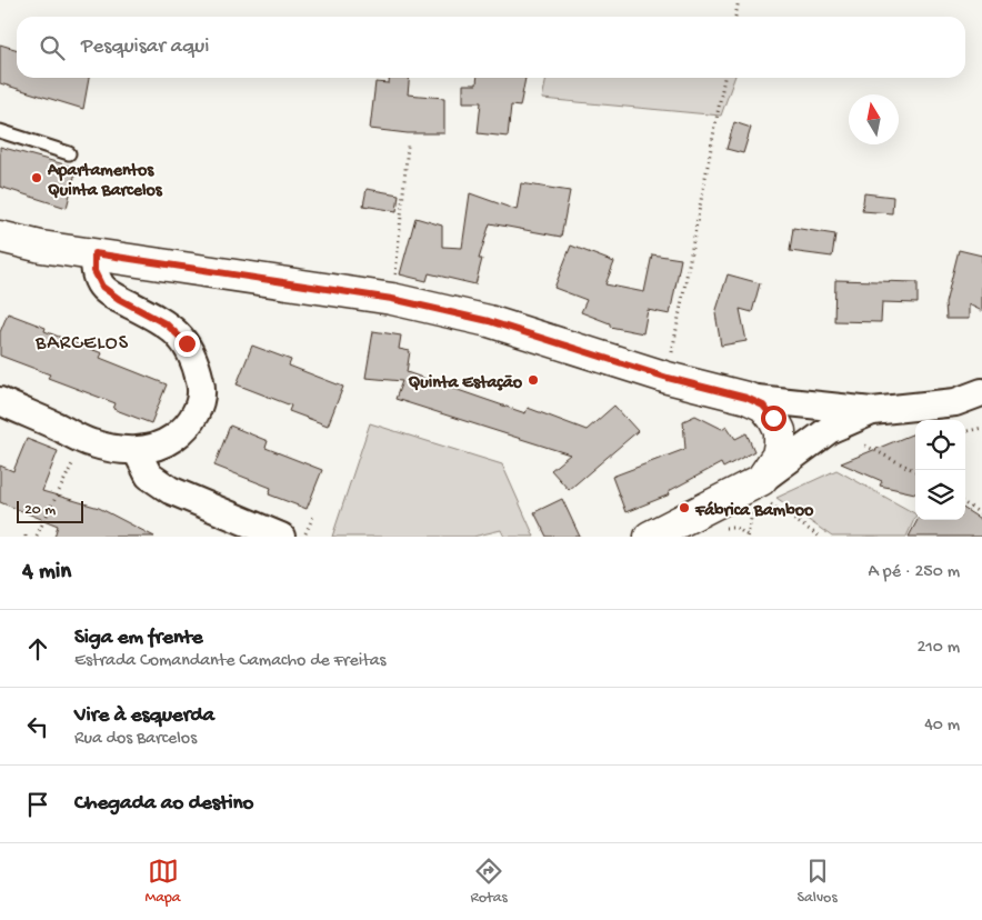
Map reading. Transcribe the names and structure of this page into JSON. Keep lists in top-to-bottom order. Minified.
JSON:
{"districts":["BARCELOS"],"places":["Apartamentos Quinta Barcelos","Quinta Estação","Fábrica Bamboo"],"scale_bar":"20 m","north":"top","page":{"search":"Pesquisar aqui","scale":"20 m","heading":["4 min","A pé · 250 m"],"list":[["Siga em frente","Estrada Comandante Camacho de Freitas","210 m"],["Vire à esquerda","Rua dos Barcelos","40 m"],"Chegada ao destino"],"nav":["Mapa","Rotas","Salvos"]}}
